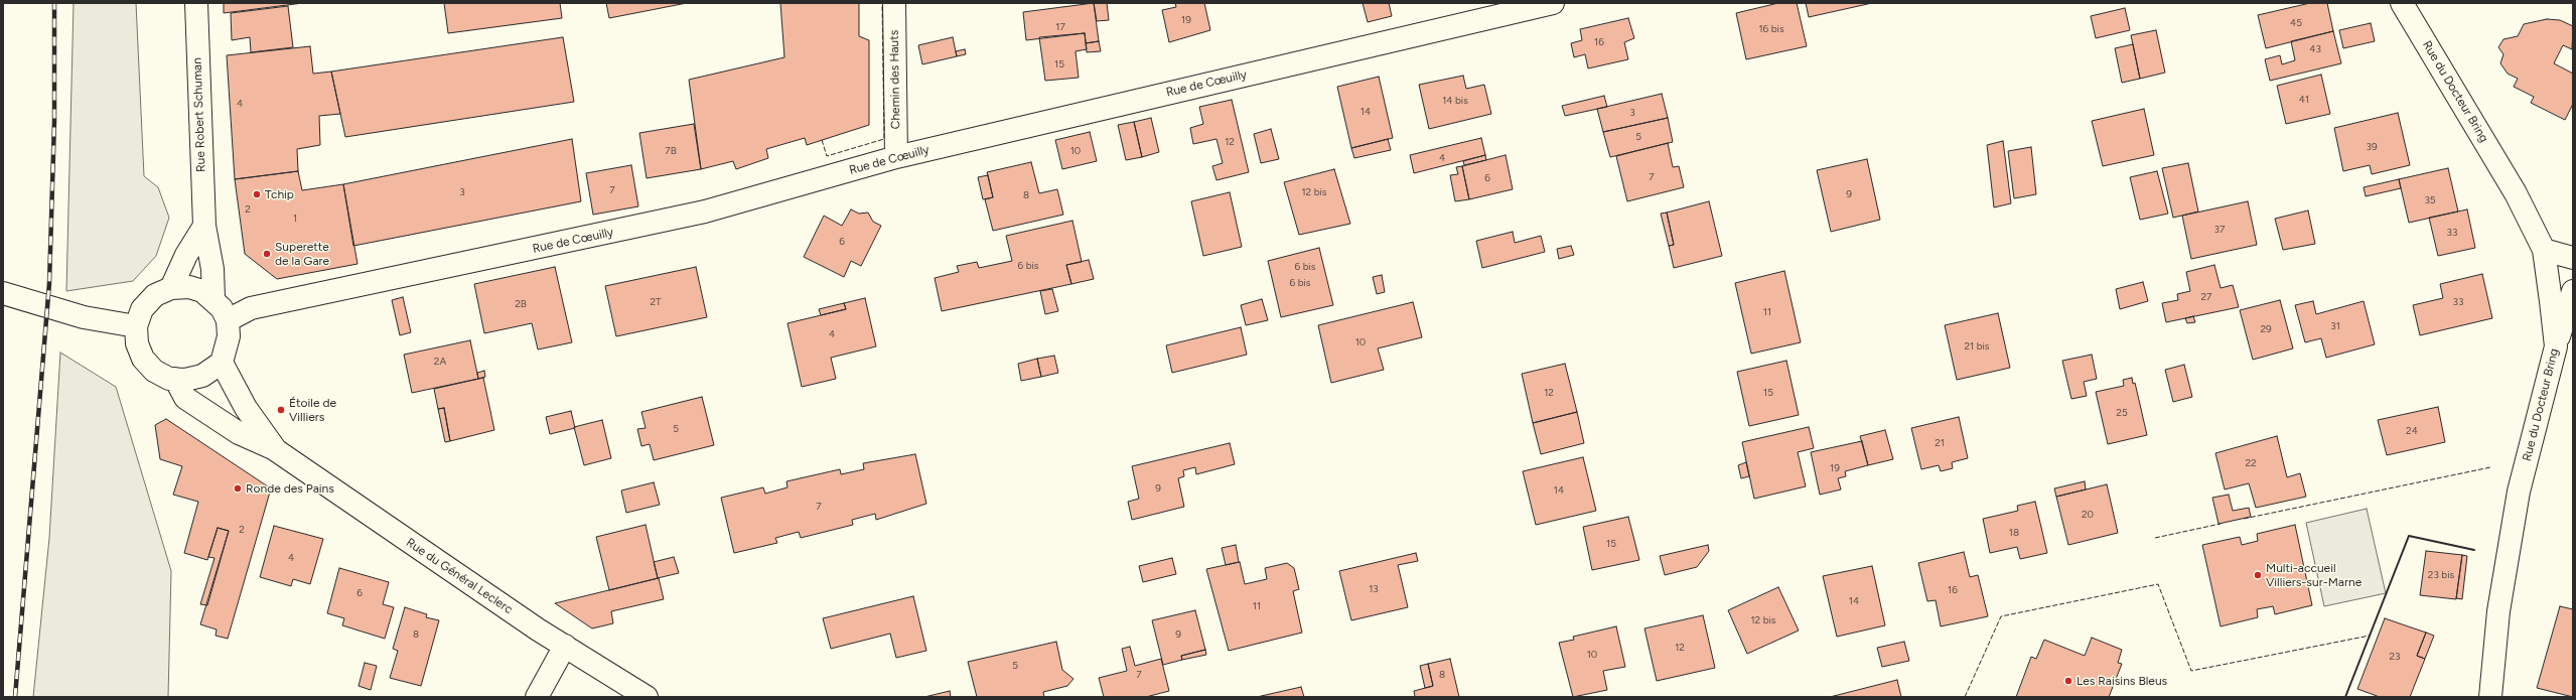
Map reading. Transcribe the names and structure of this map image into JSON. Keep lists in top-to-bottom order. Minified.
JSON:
{"streets":{"street":["Chemin des Hauts","Rue de Cœuilly","Rue du Docteur Bring","Rue Robert Schuman","Rue du Général Leclerc"]},"crossings":[["Chemin des Hauts","Rue de Cœuilly"],["Rue de Cœuilly","Rue Robert Schuman"],["Rue de Cœuilly","Rue du Général Leclerc"],["Rue Robert Schuman","Rue du Général Leclerc"]],"places":["Tchip","Superette de la Gare","Étoile de Villiers","Ronde des Pains","Multi-accueil Villiers-sur-Marne","Les Raisins Bleus"],"house_numbers":["19","45","17","16 bis","16","43","15","41","14 bis","4","14","3","5","12","39","7B","10","4","7","6","7","3","12 bis","9","8","35","2","1","37","33","6","6 bis","6 bis","6 bis","27","2T","33","2B","11","31","29","4","10","21 bis","2A","12","15","25","5","24","21","22","19","9","14","7","20","2","18","15","4","23 bis","13","16","6","14","11","12 bis","8","9","12","10","23","5","7","8"]}
